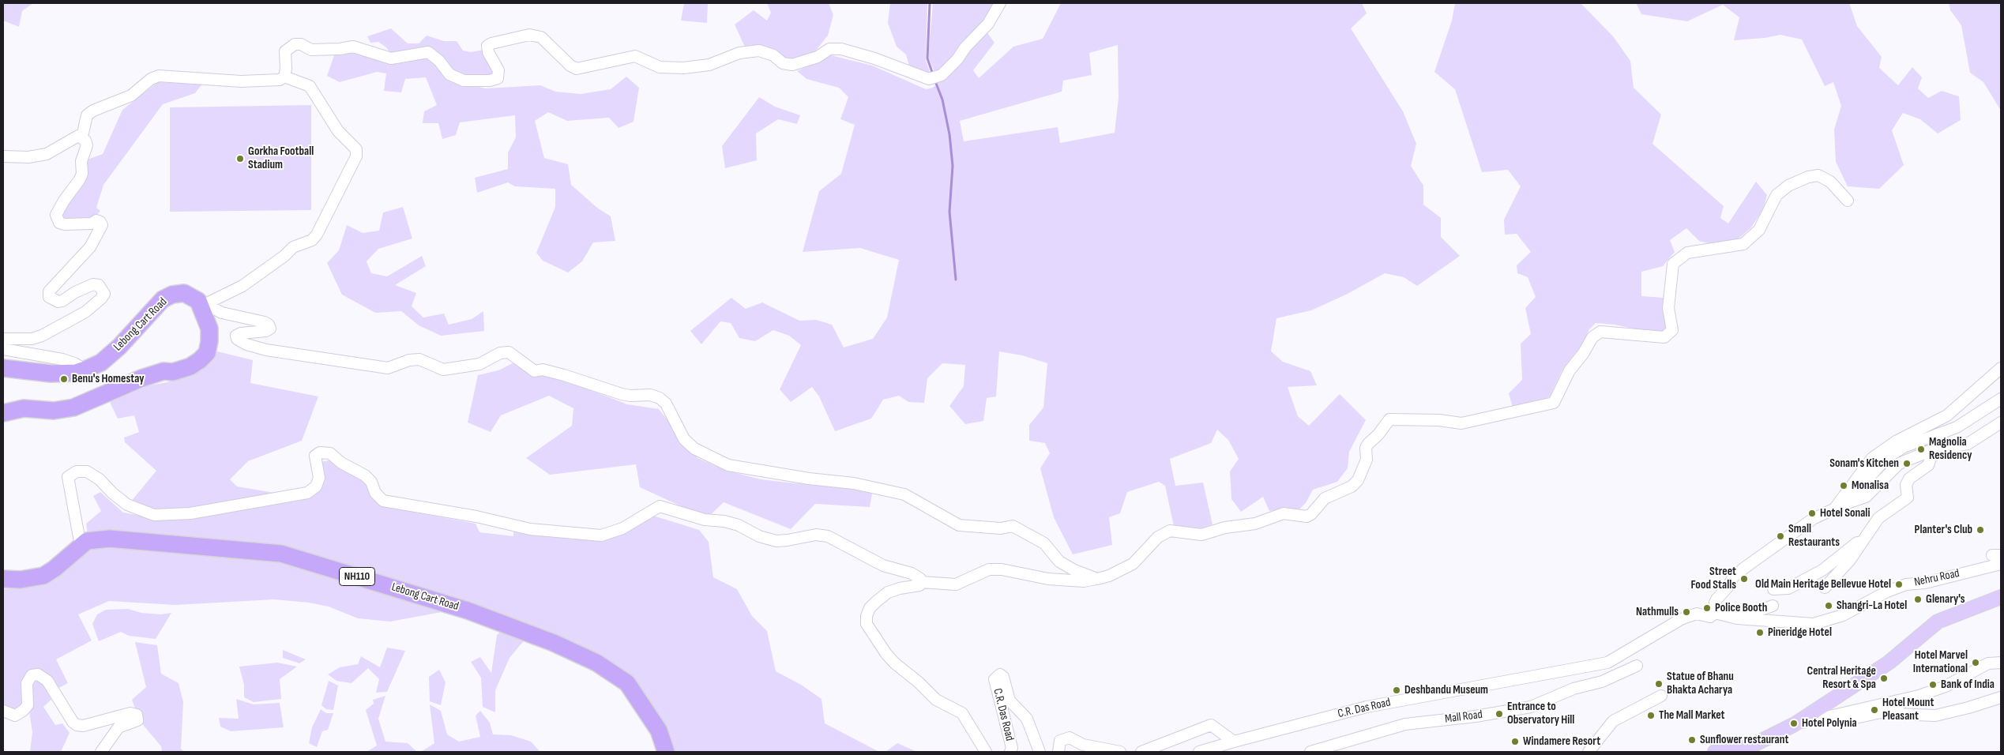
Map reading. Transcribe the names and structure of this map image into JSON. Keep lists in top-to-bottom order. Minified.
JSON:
{"streets":{"highway":["Lebong Cart Road","NH110"],"street":["Nehru Road","C.R. Das Road","Mall Road"]},"crossings":[["Nehru Road","C.R. Das Road"]],"places":["Gorkha Football Stadium","Benu's Homestay","Magnolia Residency","Sonam's Kitchen","Monalisa","Hotel Sonali","Planter's Club","Small Restaurants","Street Food Stalls","Old Main Heritage Bellevue Hotel","Glenary's","Shangri-La Hotel","Police Booth","Nathmulls","Pineridge Hotel","Hotel Marvel International","Central Heritage Resort & Spa","Statue of Bhanu Bhakta Acharya","Bank of India","Deshbandu Museum","Hotel Mount Pleasant","Entrance to Observatory Hill","The Mall Market","Hotel Polynia","Sunflower restaurant","Windamere Resort"]}
